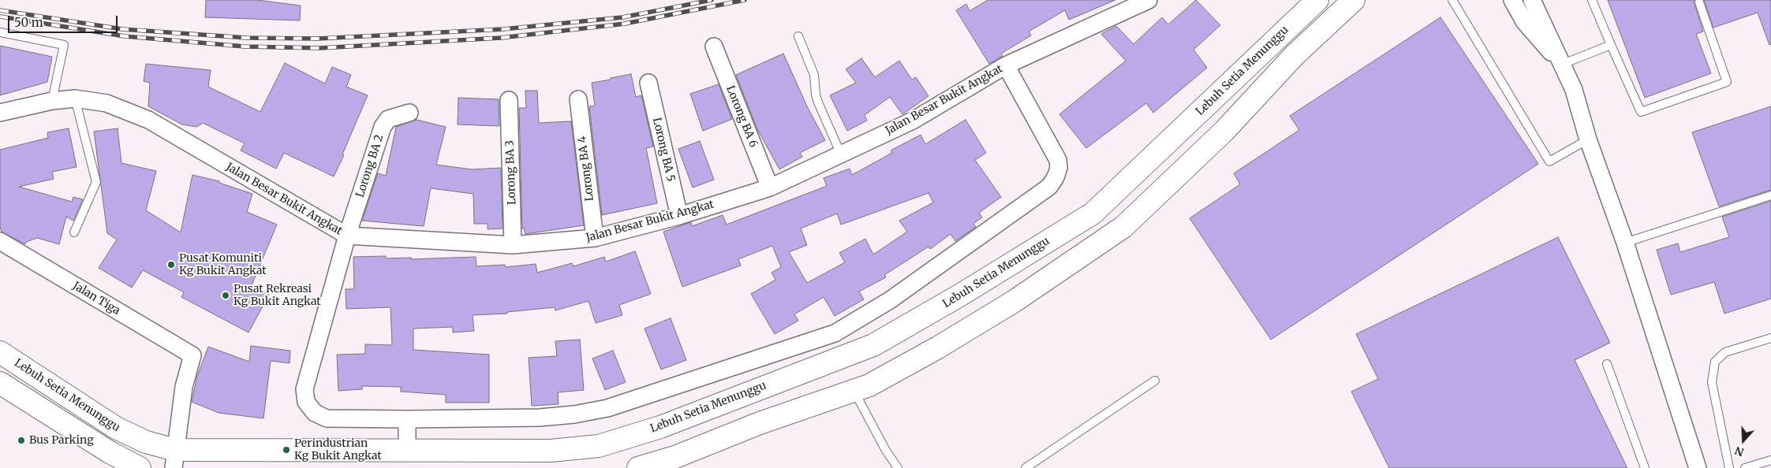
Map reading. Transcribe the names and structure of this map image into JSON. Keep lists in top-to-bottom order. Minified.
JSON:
{"streets":{"street":["Lebuh Setia Menunggu","Jalan Besar Bukit Angkat","Lorong BA 6","Lorong BA 5","Lorong BA 2","Lorong BA 4","Lorong BA 3","Jalan Tiga"]},"crossings":[["Lebuh Setia Menunggu","Jalan Tiga"],["Jalan Besar Bukit Angkat","Lorong BA 6"],["Jalan Besar Bukit Angkat","Lorong BA 5"],["Jalan Besar Bukit Angkat","Lorong BA 2"],["Jalan Besar Bukit Angkat","Lorong BA 4"],["Jalan Besar Bukit Angkat","Lorong BA 3"]],"places":["Pusat Komuniti Kg Bukit Angkat","Pusat Rekreasi Kg Bukit Angkat","Bus Parking","Perindustrian Kg Bukit Angkat"],"scale_bar":"50 m","north":"bottom"}
